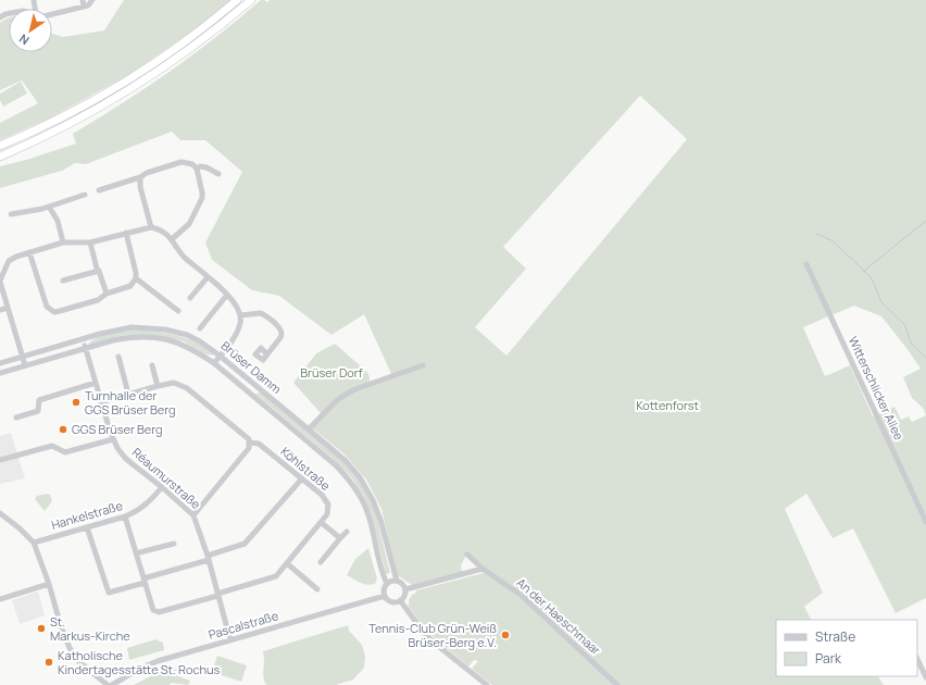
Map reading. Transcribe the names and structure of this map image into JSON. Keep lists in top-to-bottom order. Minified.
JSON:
{"streets":{"street":["Brüser Damm","Witterschlicker Allee","Köhlstraße","Réaumurstraße","Hankelstraße","An der Haeschmaar","Pascalstraße"]},"crossings":[["Brüser Damm","Réaumurstraße"],["Brüser Damm","Pascalstraße"],["Köhlstraße","Réaumurstraße"],["Réaumurstraße","Hankelstraße"],["Réaumurstraße","Pascalstraße"]],"parks":["Brüser Dorf","Kottenforst"],"places":["Turnhalle der GGS Brüser Berg","GGS Brüser Berg","St. Markus-Kirche","Tennis-Club Grün-Weiß Brüser-Berg e.V.","Katholische Kindertagesstätte St. Rochus"],"legend":["Straße","Park"],"north":"bottom left"}
